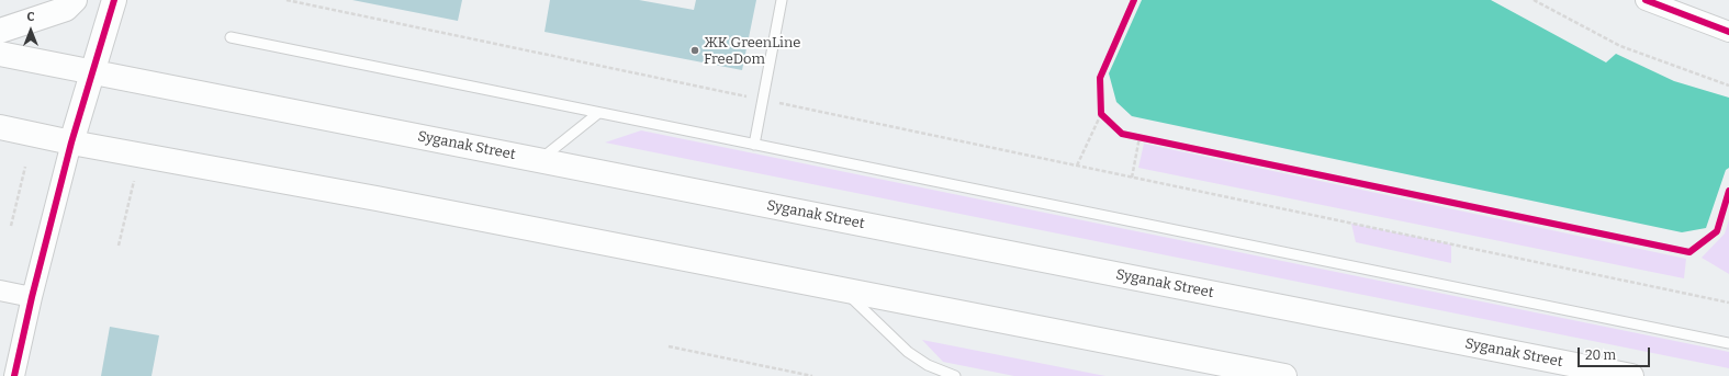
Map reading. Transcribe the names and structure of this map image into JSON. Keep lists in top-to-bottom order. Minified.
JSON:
{"streets":{"main road":["Syganak Street"]},"places":["ЖК GreenLine FreeDom"],"scale_bar":"20 m","north":"top"}
